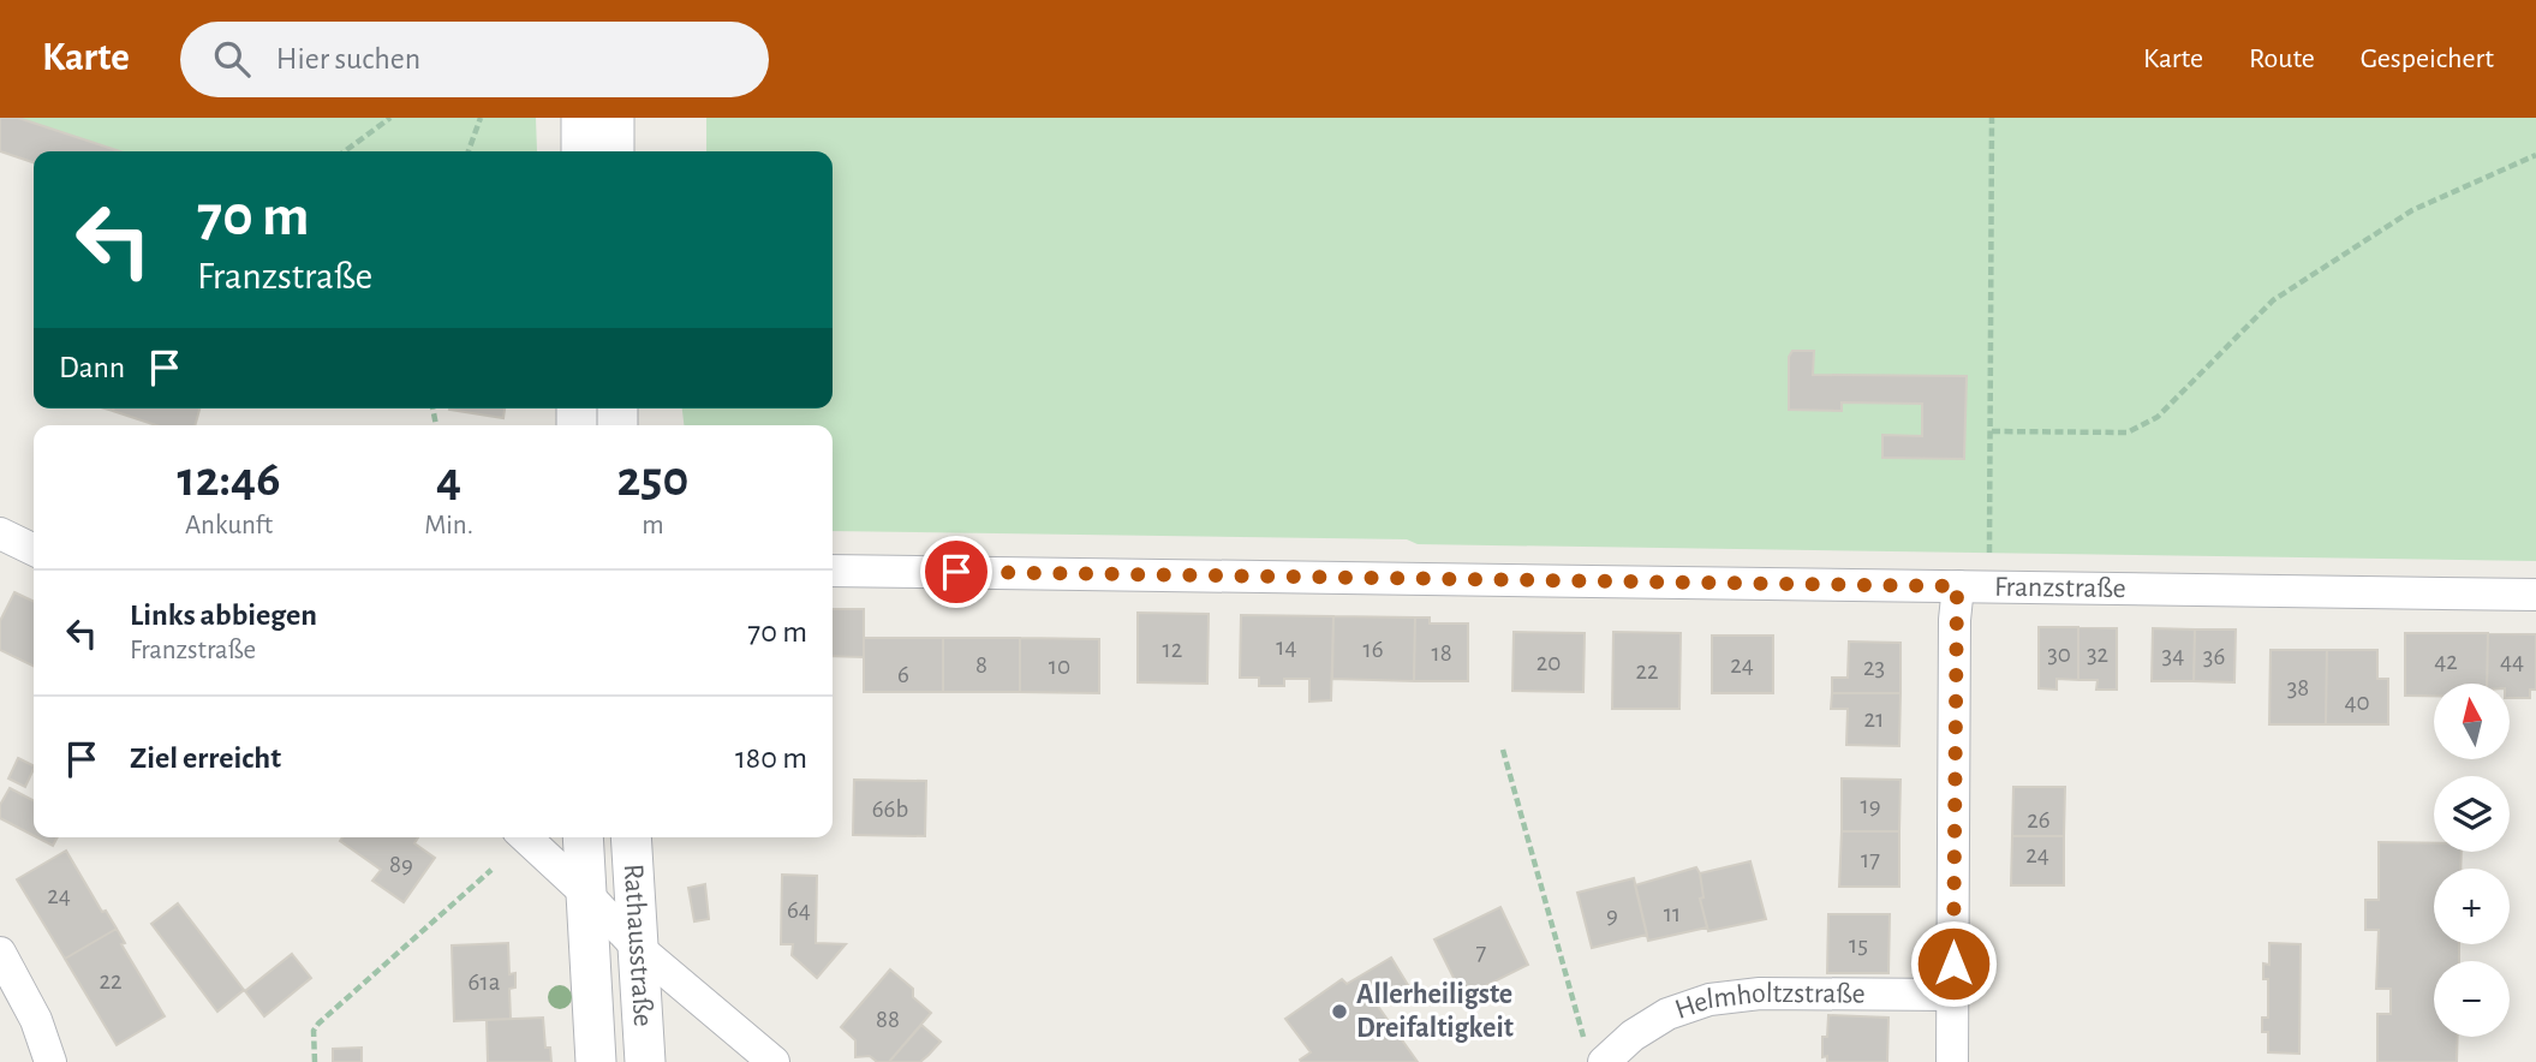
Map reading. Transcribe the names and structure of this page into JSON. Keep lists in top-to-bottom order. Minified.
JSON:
{"streets":{"street":["Franzstraße","Rathausstraße","Helmholtzstraße"]},"places":["Allerheiligste Dreifaltigkeit"],"house_numbers":["14","12","16","18","30","32","34","36","42","44","20","8","24","10","23","22","6","38","40","21","19","66b","26","24","17","89","24","64","11","9","15","7","22","61a","88"],"north":"top","page":{"header":"Karte","search":"Hier suchen","nav":["Karte","Route","Gespeichert"],"turn":["70 m","Franzstraße"],"then":"Dann","eta":["12:46","Ankunft","4","Min.","250","m"],"list":[{"name":"Links abbiegen","note":"Franzstraße","value":"70 m"},{"name":"Ziel erreicht","value":"180 m"}],"map_buttons":["+","−"]}}
